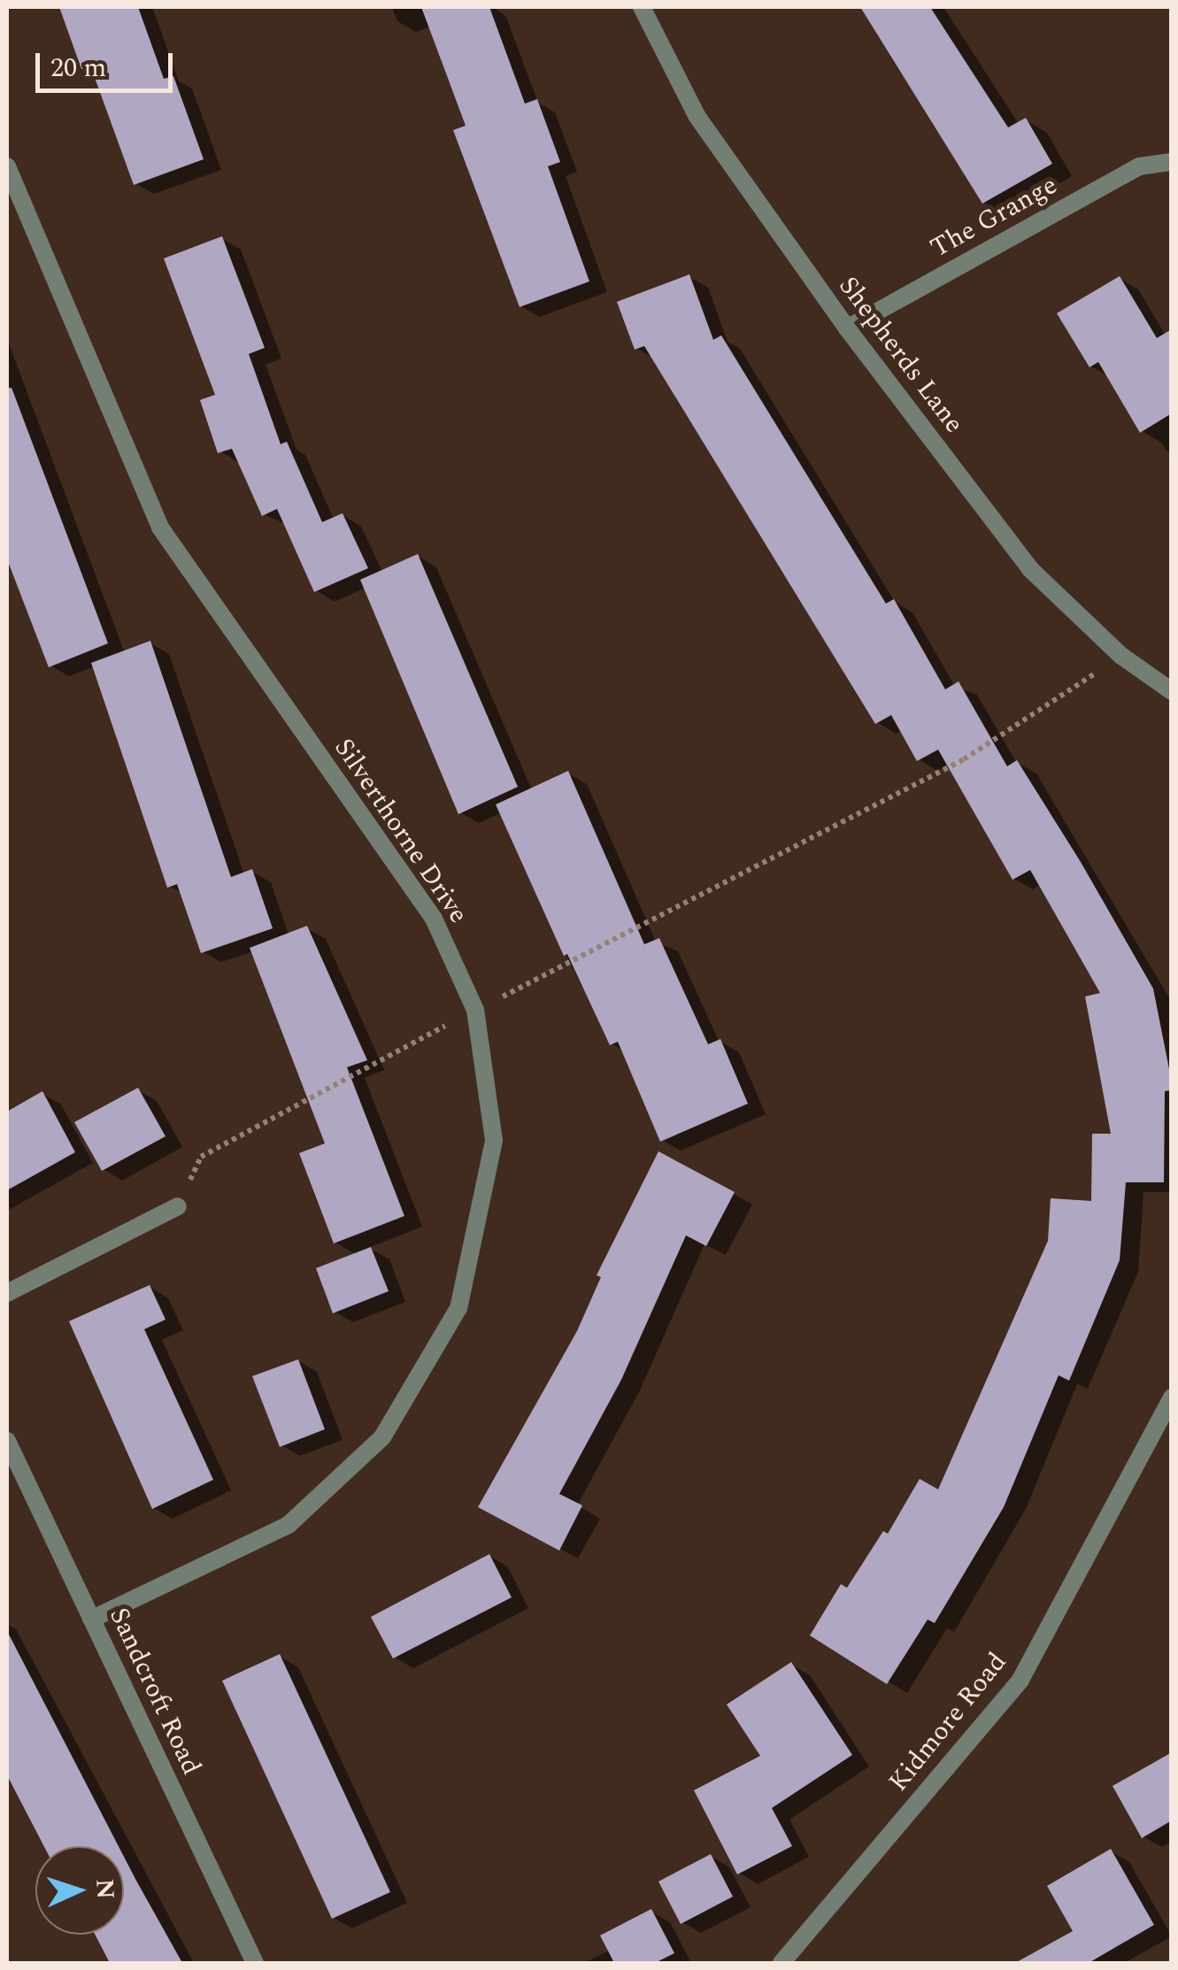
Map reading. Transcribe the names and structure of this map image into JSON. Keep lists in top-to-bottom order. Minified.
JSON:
{"streets":{"street":["The Grange","Shepherds Lane","Silverthorne Drive","Sandcroft Road","Kidmore Road"]},"crossings":[["The Grange","Shepherds Lane"],["Silverthorne Drive","Sandcroft Road"]],"scale_bar":"20 m","north":"right"}
